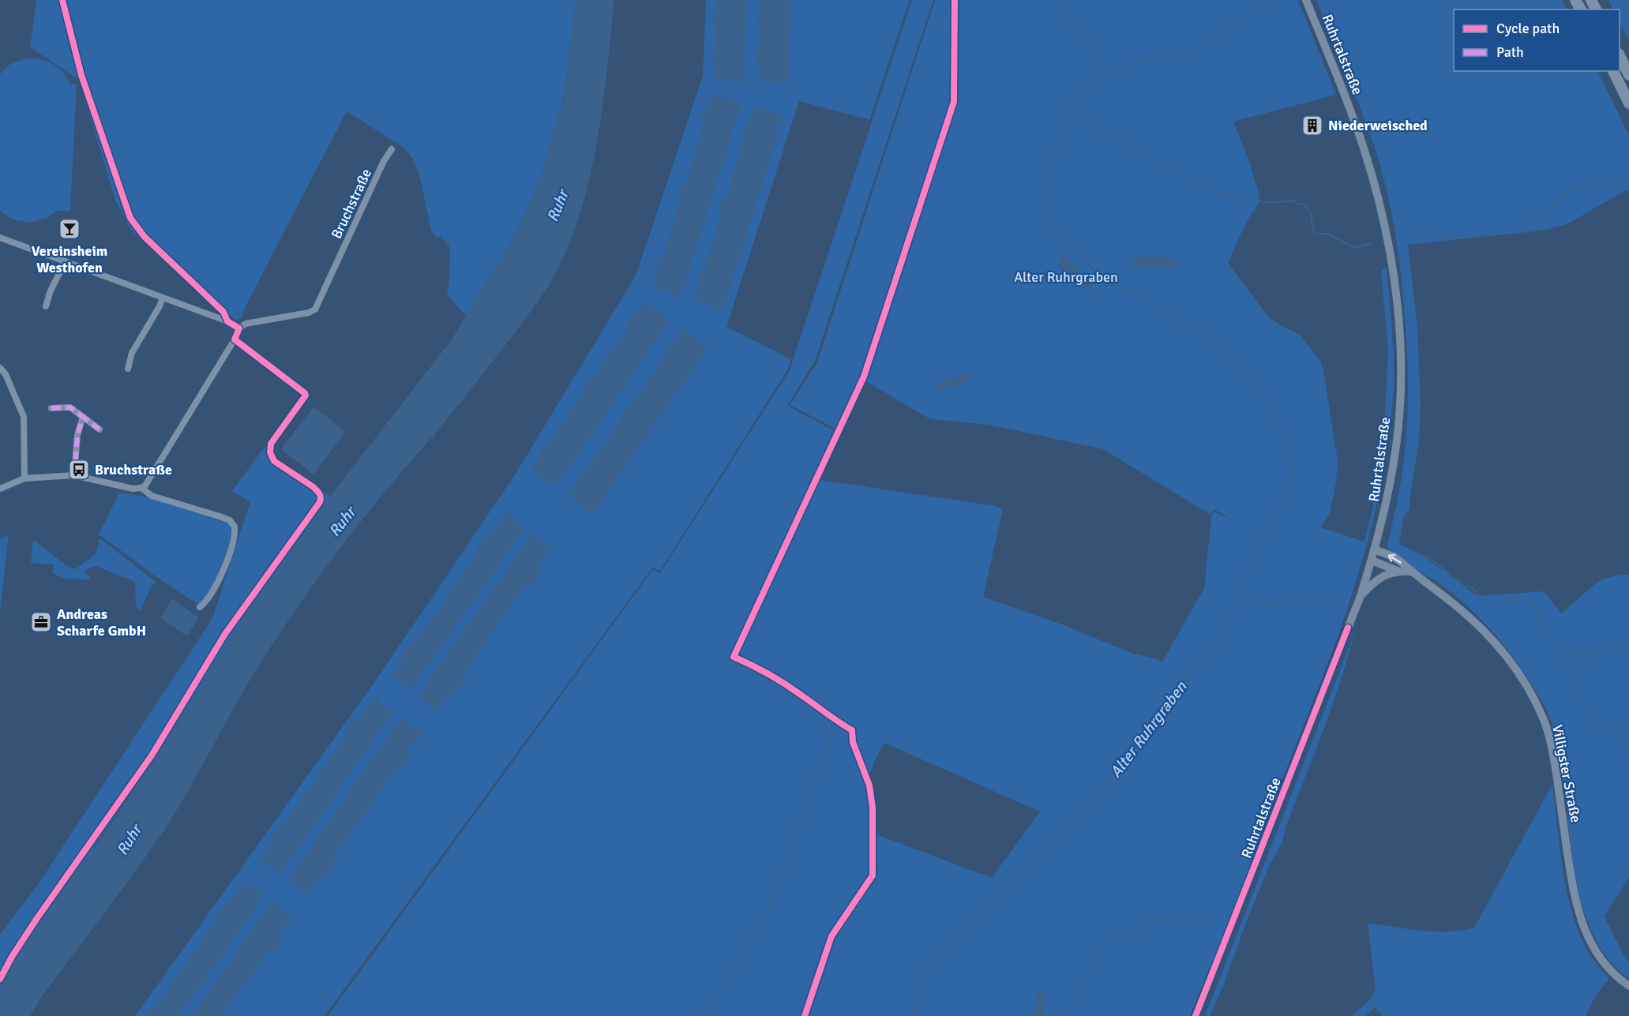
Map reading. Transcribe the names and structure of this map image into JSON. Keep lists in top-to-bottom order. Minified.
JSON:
{"streets":{"main road":["Ruhrtalstraße","Villigster Straße"],"street":["Bruchstraße"]},"crossings":[["Ruhrtalstraße","Villigster Straße"]],"water":["Ruhr","Alter Ruhrgraben"],"parks":["Alter Ruhrgraben"],"places":{"building":["Niederweisched"],"bar":["Vereinsheim Westhofen"],"bus stop":["Bruchstraße"],"office":["Andreas Scharfe GmbH"]},"legend":["Cycle path","Path"]}
